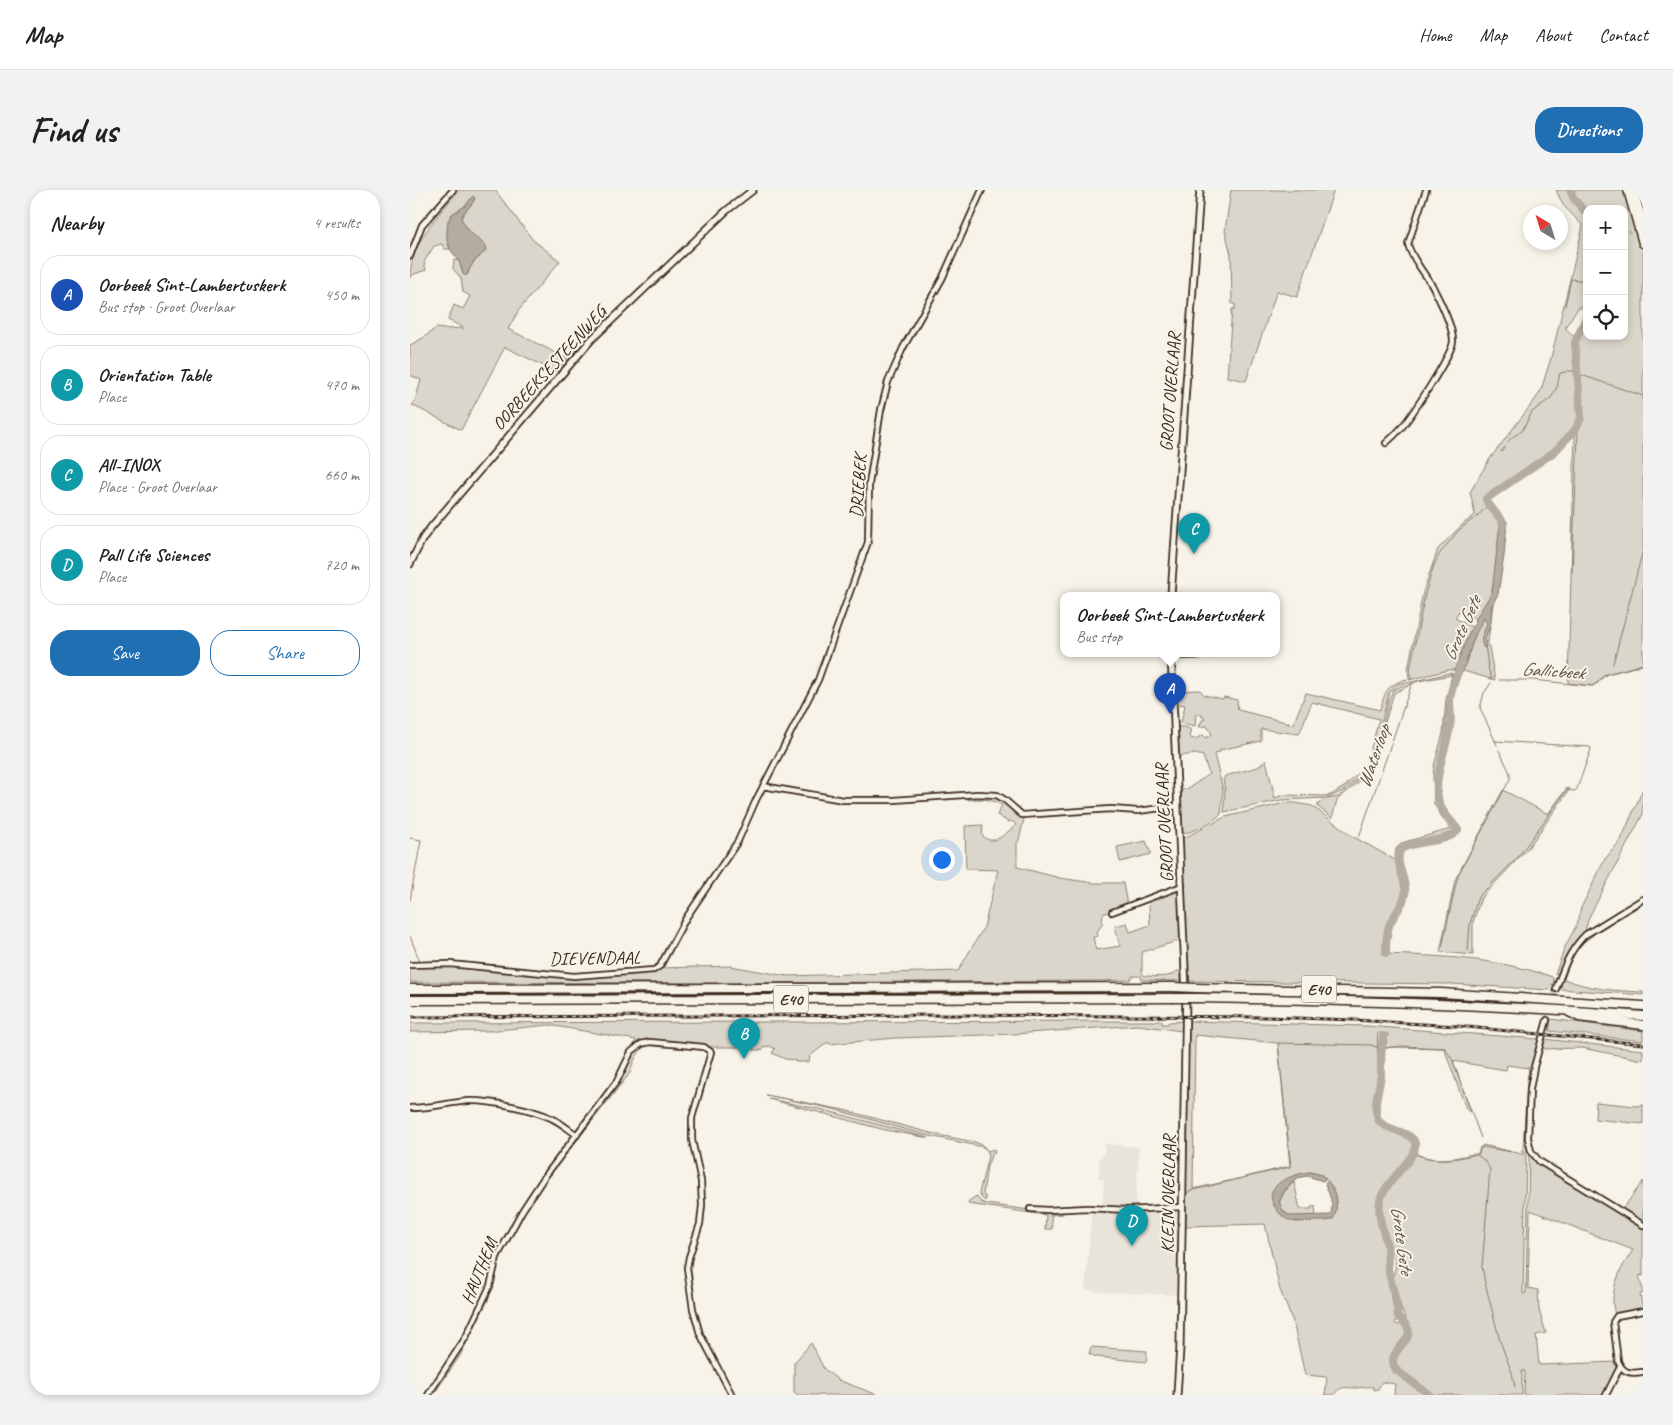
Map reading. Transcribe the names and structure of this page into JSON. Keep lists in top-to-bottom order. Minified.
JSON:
{"streets":{"highway":["E40"],"main road":["OORBEEKSESTEENWEG","GROOT OVERLAAR","KLEIN OVERLAAR"],"street":["DRIEBEK","DIEVENDAAL","HAUTHEM"]},"crossings":[["GROOT OVERLAAR","KLEIN OVERLAAR"],["DRIEBEK","DIEVENDAAL"]],"water":["Grote Gete","Gallicbeek","Waterloop"],"north":"top left","page":{"header":"Map","nav":["Home","Map","About","Contact"],"buttons":["Directions",["Save","Share"]],"title":"Find us","heading":["Nearby","4 results"],"map_buttons":["+","−"],"list":[{"mark":"A","name":"Oorbeek Sint-Lambertuskerk","note":"Bus stop · Groot Overlaar","value":"450 m"},{"mark":"B","name":"Orientation Table","note":"Place","value":"470 m"},{"mark":"C","name":"All-INOX","note":"Place · Groot Overlaar","value":"660 m"},{"mark":"D","name":"Pall Life Sciences","note":"Place","value":"720 m"}],"pins":["C","A","B","D"],"popup":["Oorbeek Sint-Lambertuskerk","Bus stop"]}}
